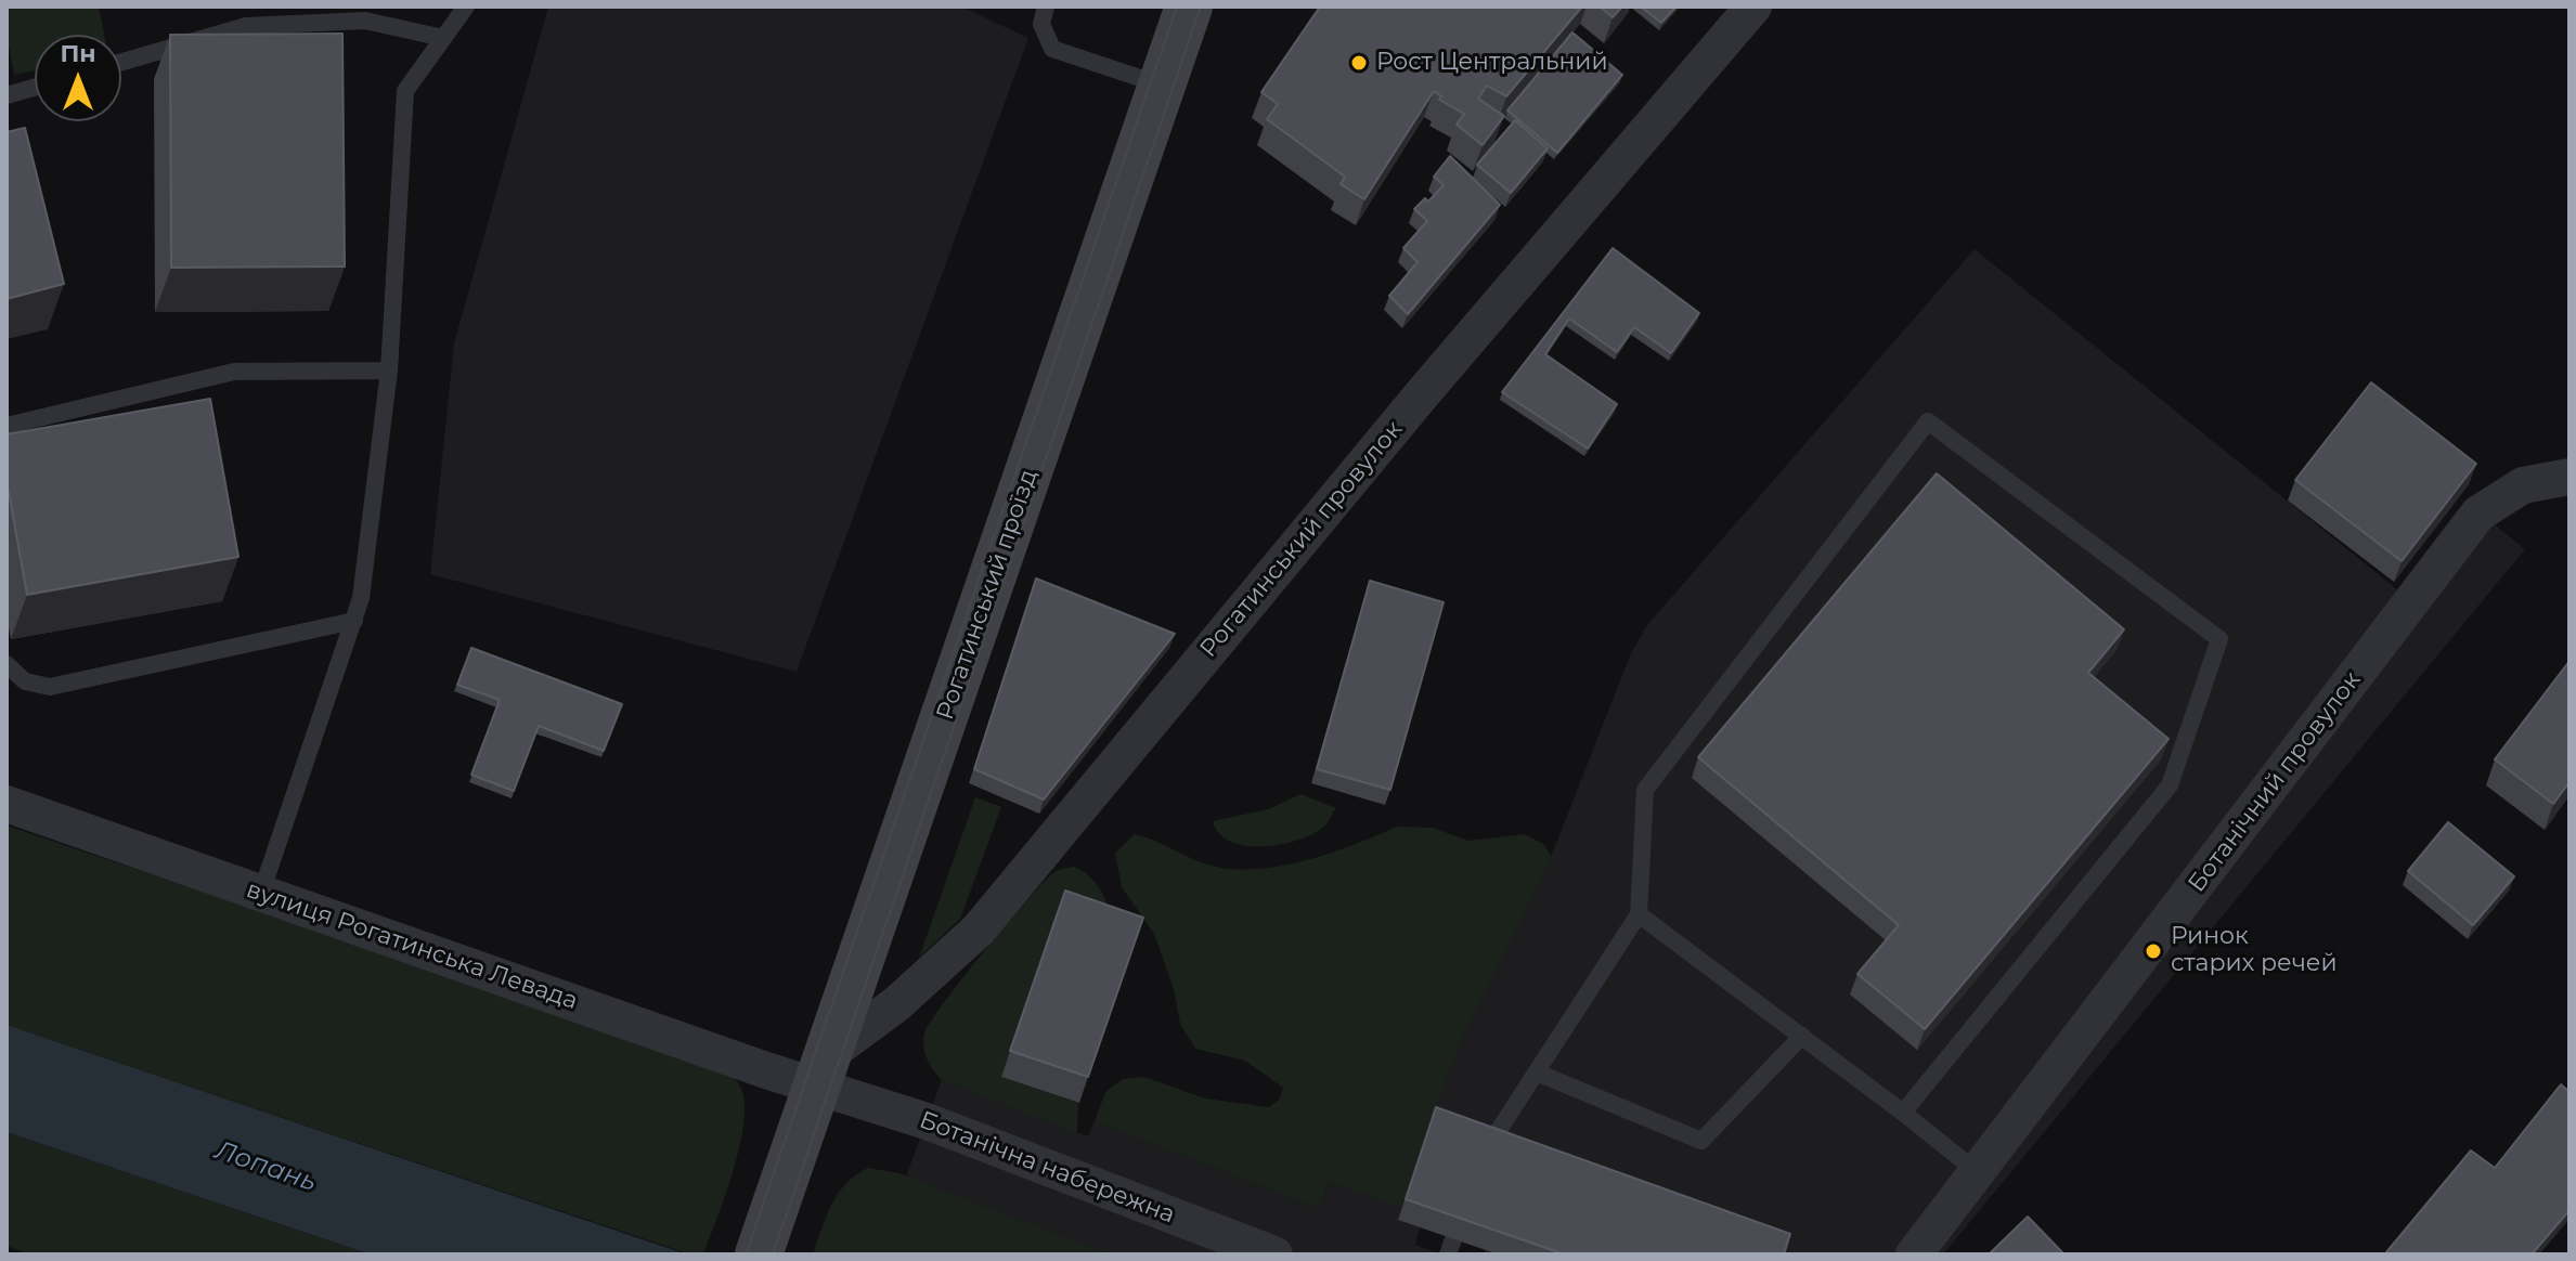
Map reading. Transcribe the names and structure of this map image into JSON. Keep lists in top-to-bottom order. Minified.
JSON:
{"streets":{"street":["Рогатинський провулок","Рогатинський проїзд","Ботанічний провулок","вулиця Рогатинська Левада","Ботанічна набережна"]},"crossings":[["Рогатинський провулок","Рогатинський проїзд"],["Рогатинський провулок","вулиця Рогатинська Левада"],["Рогатинський провулок","Ботанічна набережна"],["Рогатинський проїзд","вулиця Рогатинська Левада"],["Рогатинський проїзд","Ботанічна набережна"],["вулиця Рогатинська Левада","Ботанічна набережна"]],"water":["Лопань"],"places":["Рост Центральний","Ринок старих речей"],"north":"top"}
